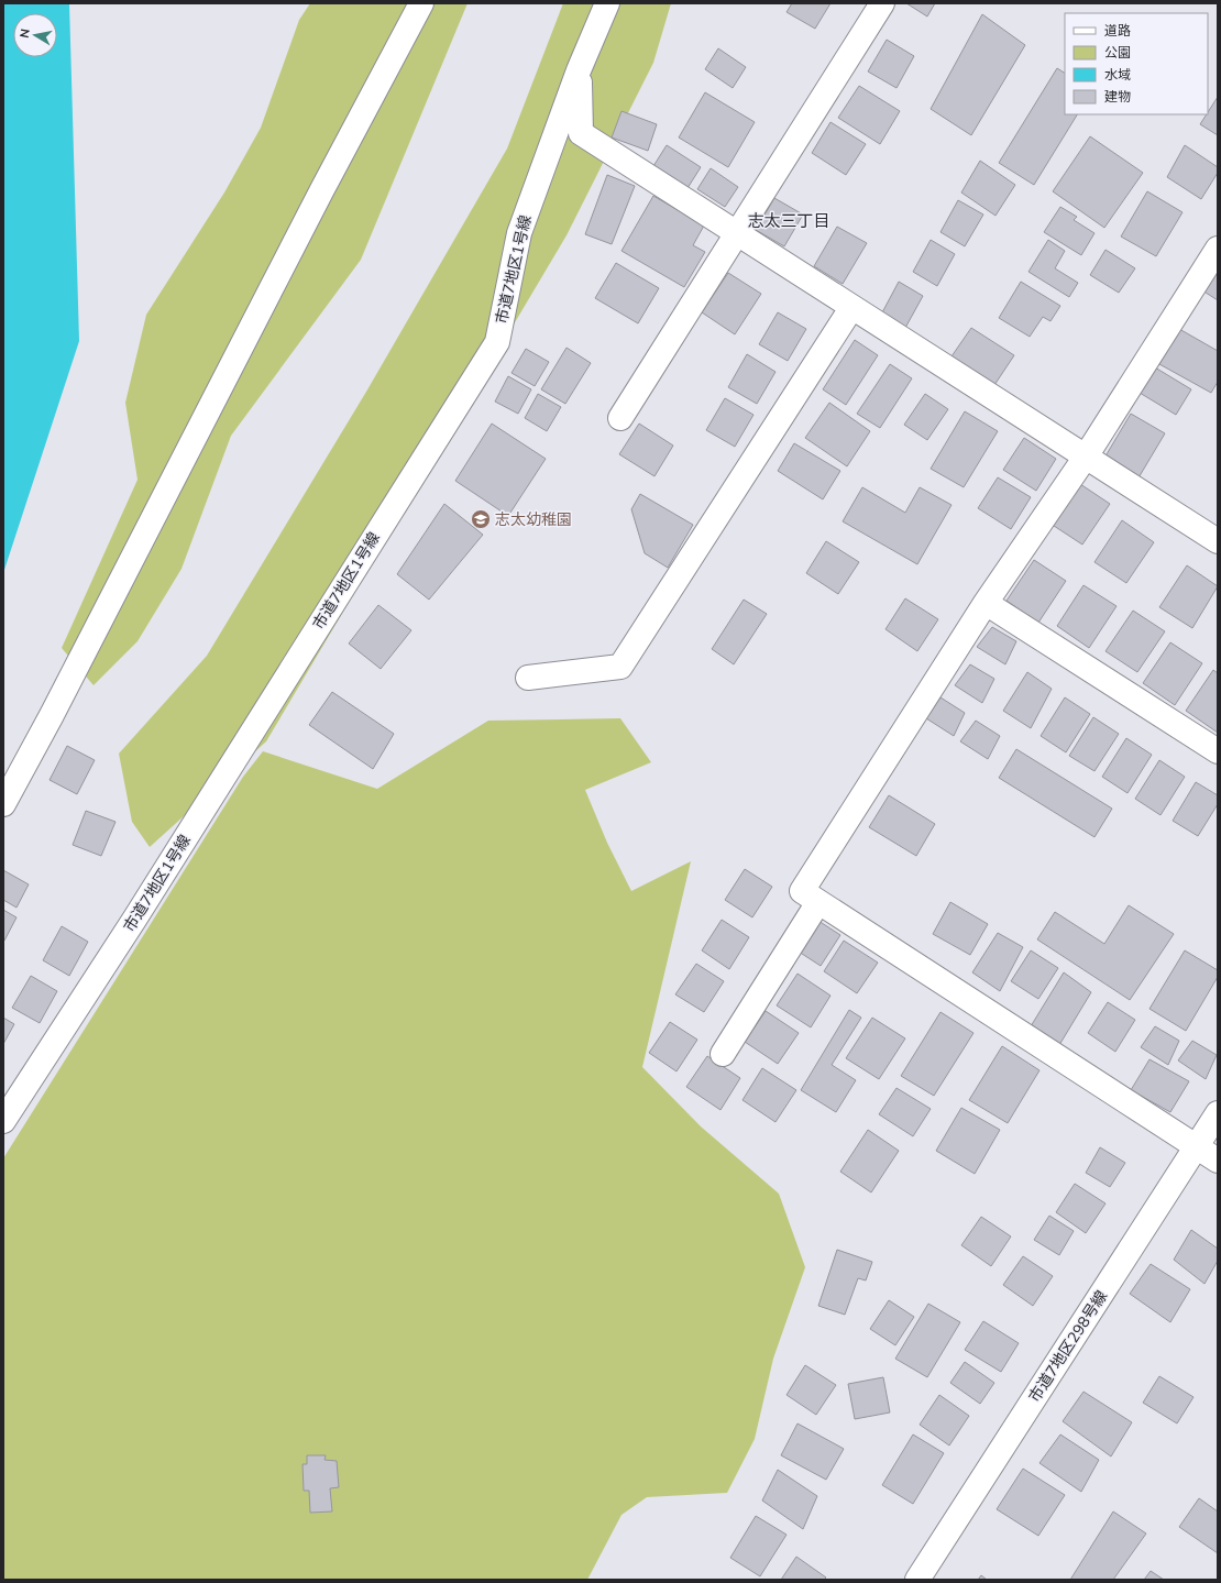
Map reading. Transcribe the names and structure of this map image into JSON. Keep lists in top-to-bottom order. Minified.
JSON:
{"streets":{"street":["市道7地区1号線","市道7地区298号線"]},"districts":["志太三丁目"],"places":{"school or university":["志太幼稚園"]},"legend":["道路","公園","水域","建物"],"north":"left"}
